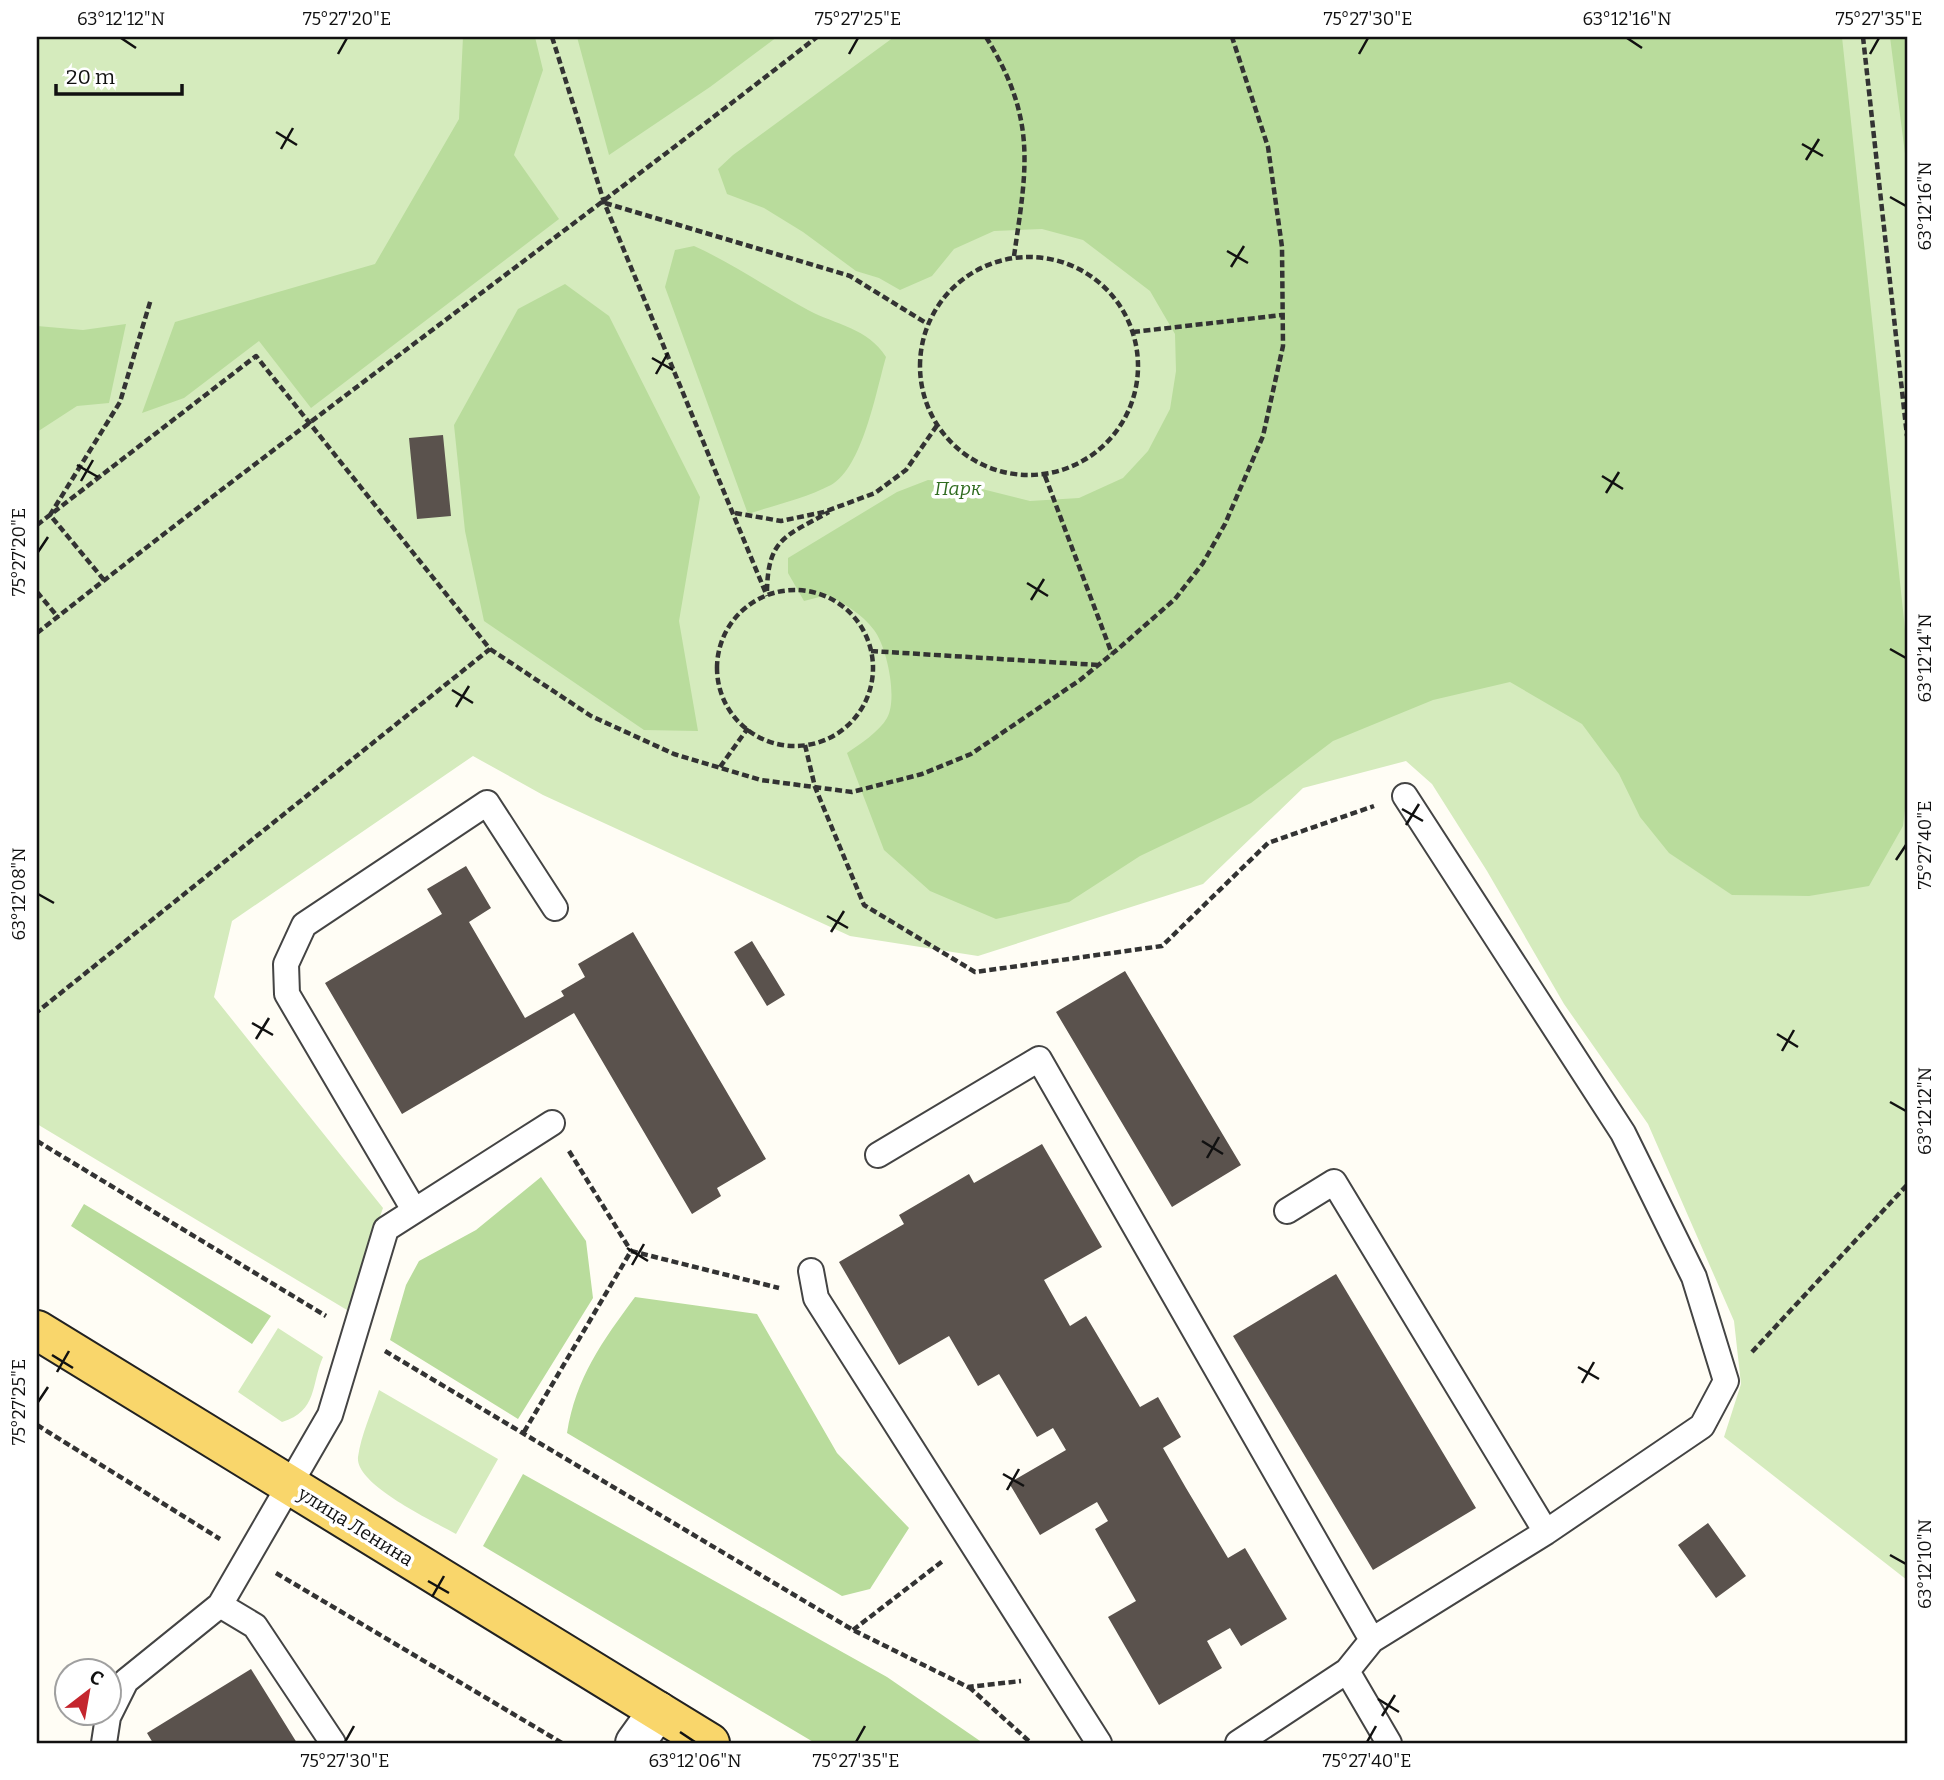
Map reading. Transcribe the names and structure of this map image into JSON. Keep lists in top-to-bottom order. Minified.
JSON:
{"streets":{"main road":["улица Ленина"]},"parks":["Парк"],"scale_bar":"20 m","north":"top right","coordinates":["63°12'12\"N","75°27'20\"E","75°27'25\"E","75°27'30\"E","63°12'16\"N","75°27'35\"E","63°12'14\"N","75°27'40\"E","63°12'08\"N","63°12'10\"N","63°12'06\"N"]}
